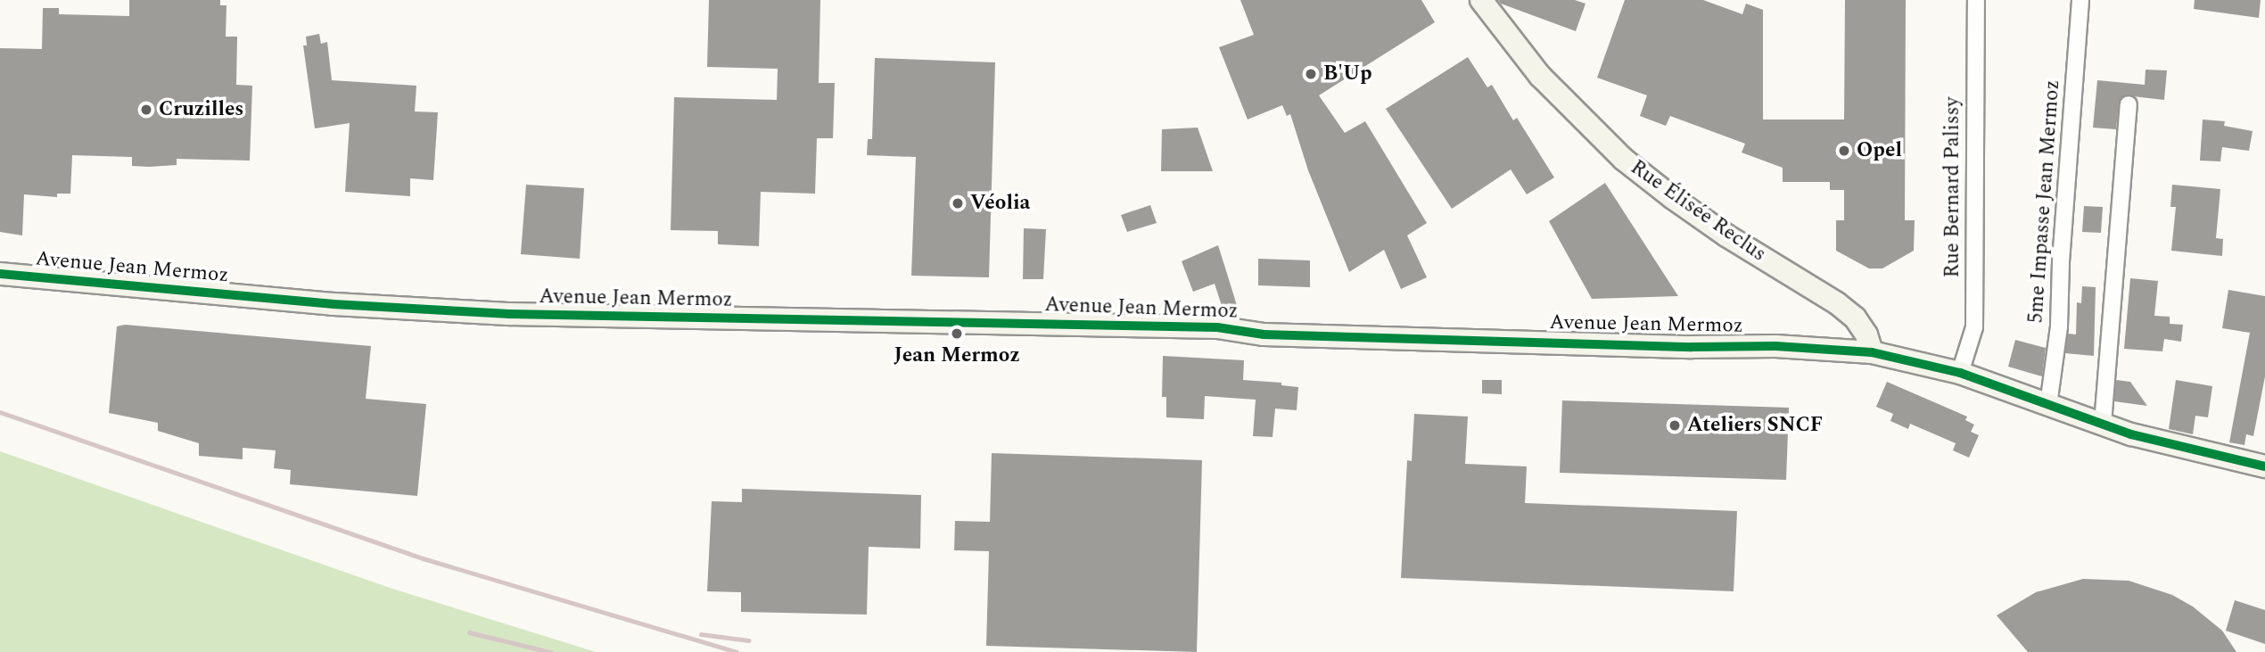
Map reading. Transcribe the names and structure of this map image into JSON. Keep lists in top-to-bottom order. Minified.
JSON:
{"streets":{"main road":["Rue Élisée Reclus","Avenue Jean Mermoz"],"street":["Rue Bernard Palissy","5me Impasse Jean Mermoz"]},"crossings":[["Rue Bernard Palissy","Avenue Jean Mermoz"],["5me Impasse Jean Mermoz","Avenue Jean Mermoz"],["Rue Élisée Reclus","Avenue Jean Mermoz"]],"places":["B'Up","Cruzilles","Opel","Véolia","Jean Mermoz","Ateliers SNCF"]}
